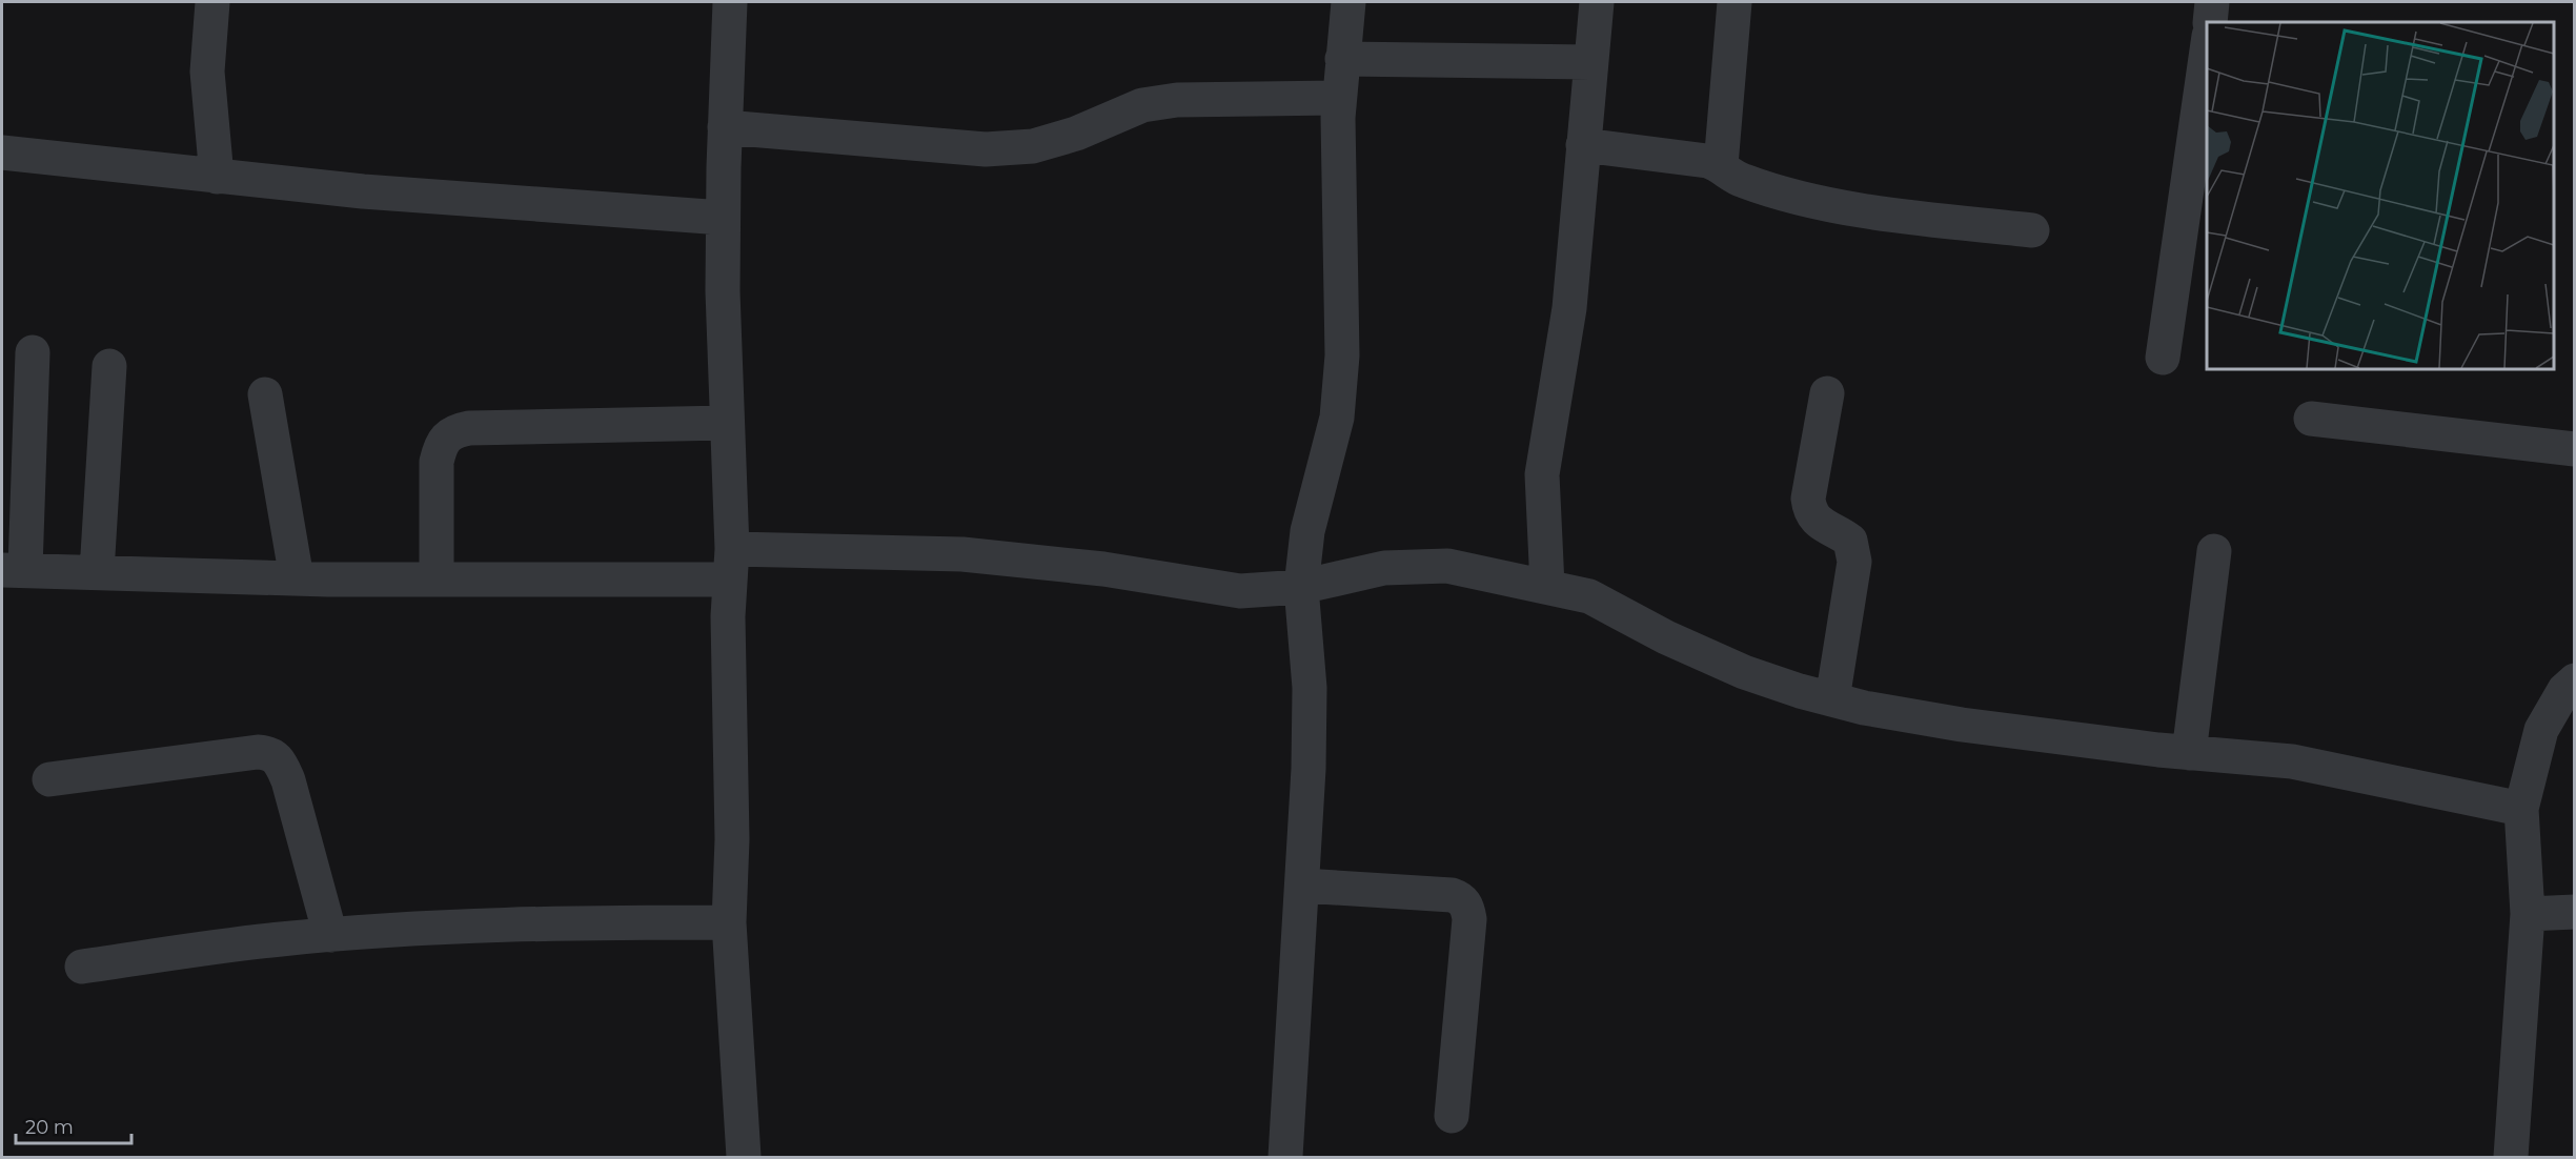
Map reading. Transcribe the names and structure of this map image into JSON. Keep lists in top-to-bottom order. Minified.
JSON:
{"scale_bar":"20 m"}
